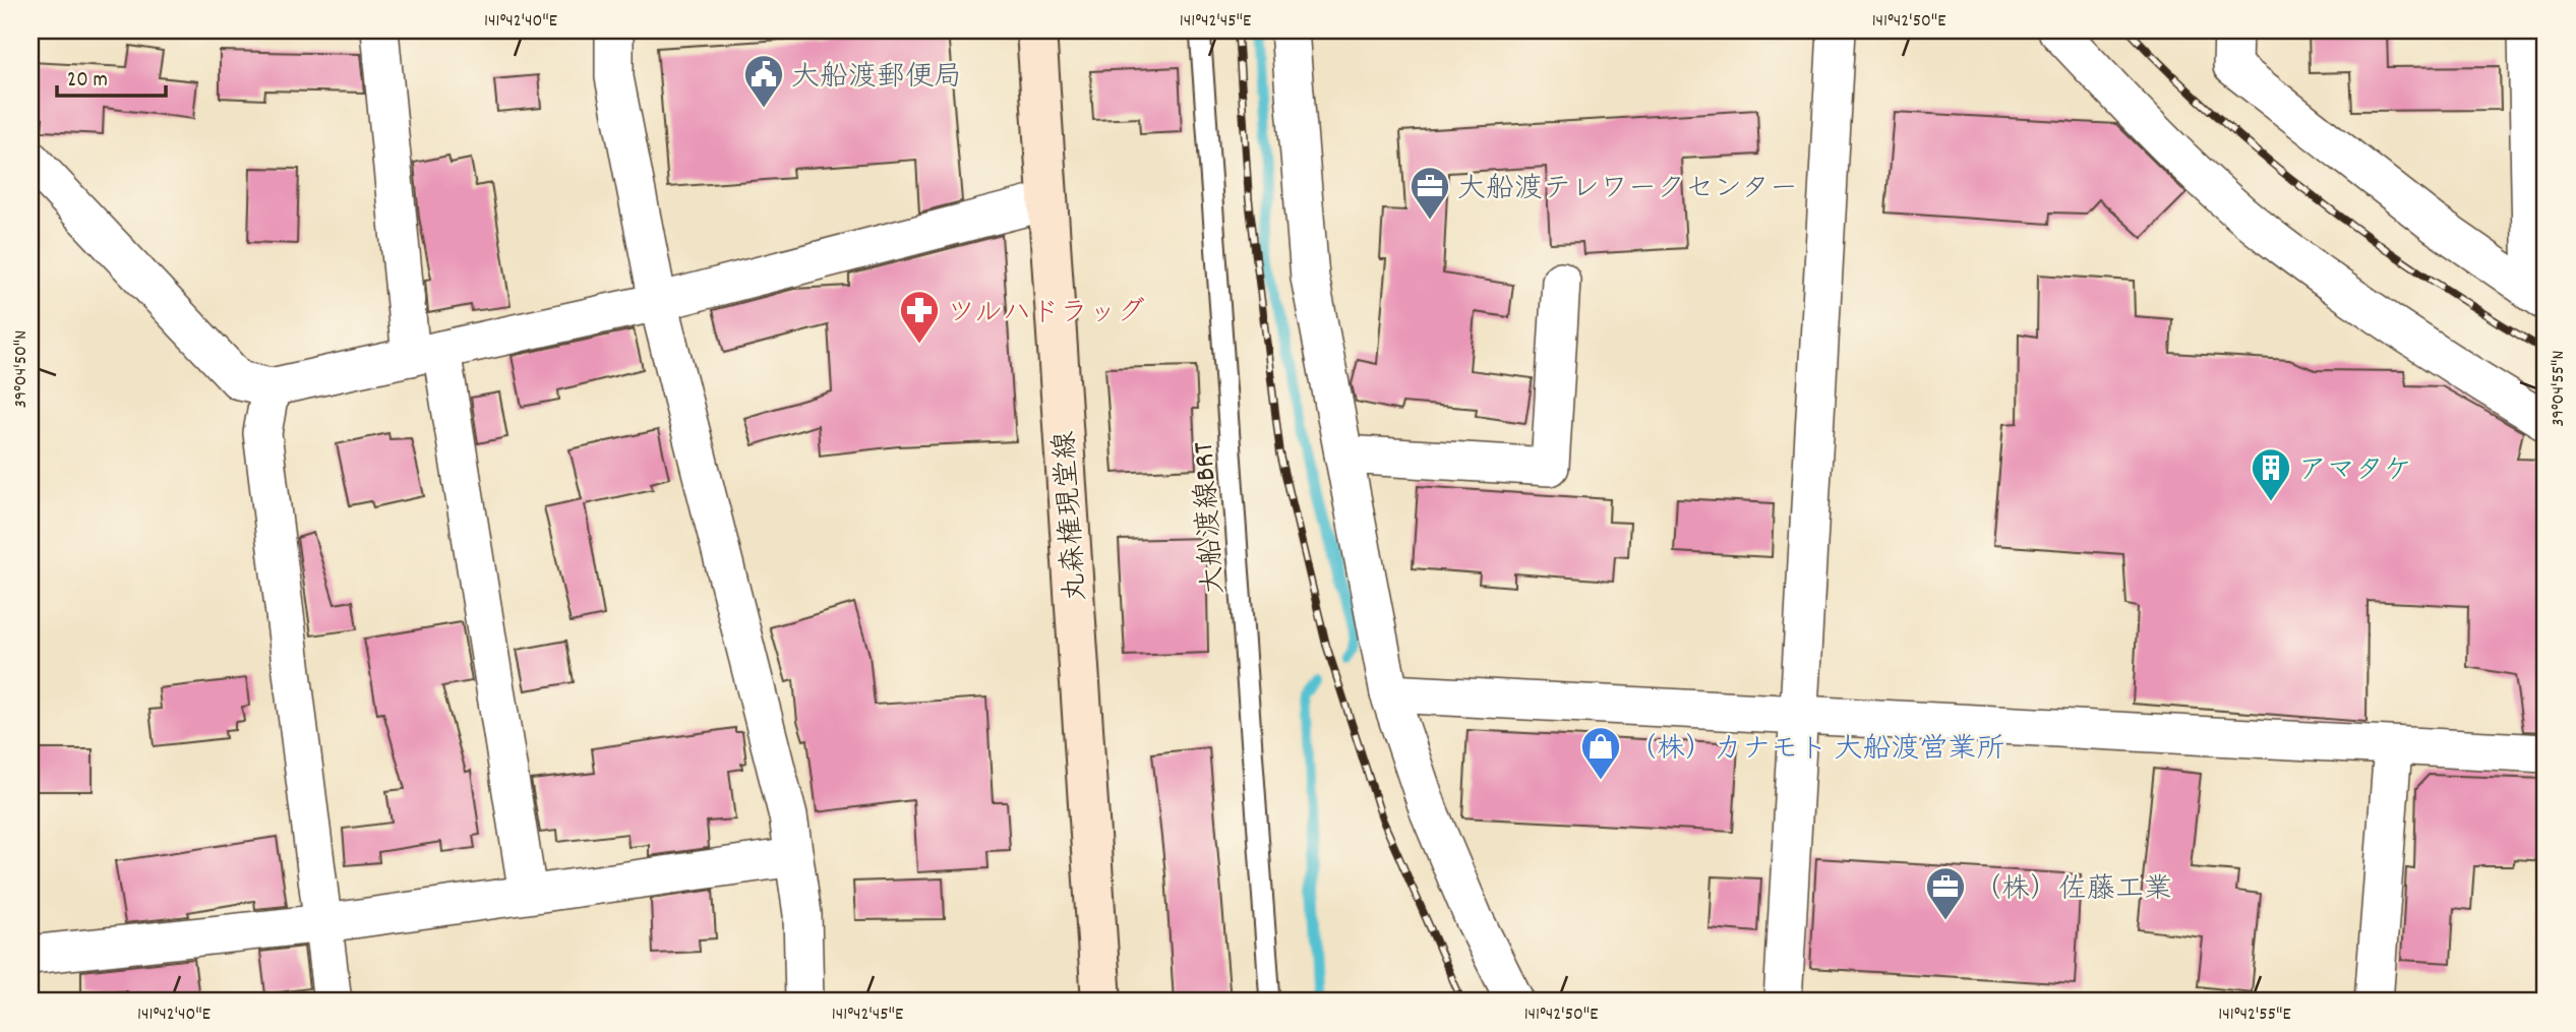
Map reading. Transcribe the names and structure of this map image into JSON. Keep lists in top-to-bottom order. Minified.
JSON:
{"streets":{"main road":["丸森権現堂線"],"lane":["大船渡線BRT"]},"places":{"public building":["大船渡郵便局"],"office":["大船渡テレワークセンター","（株）佐藤工業"],"pharmacy":["ツルハドラッグ"],"building":["アマタケ"],"shop":["（株）カナモト 大船渡営業所"]},"scale_bar":"20 m","coordinates":["141°42'40\"E","141°42'45\"E","141°42'50\"E","39°04'50\"N","39°04'55\"N","141°42'55\"E"]}
